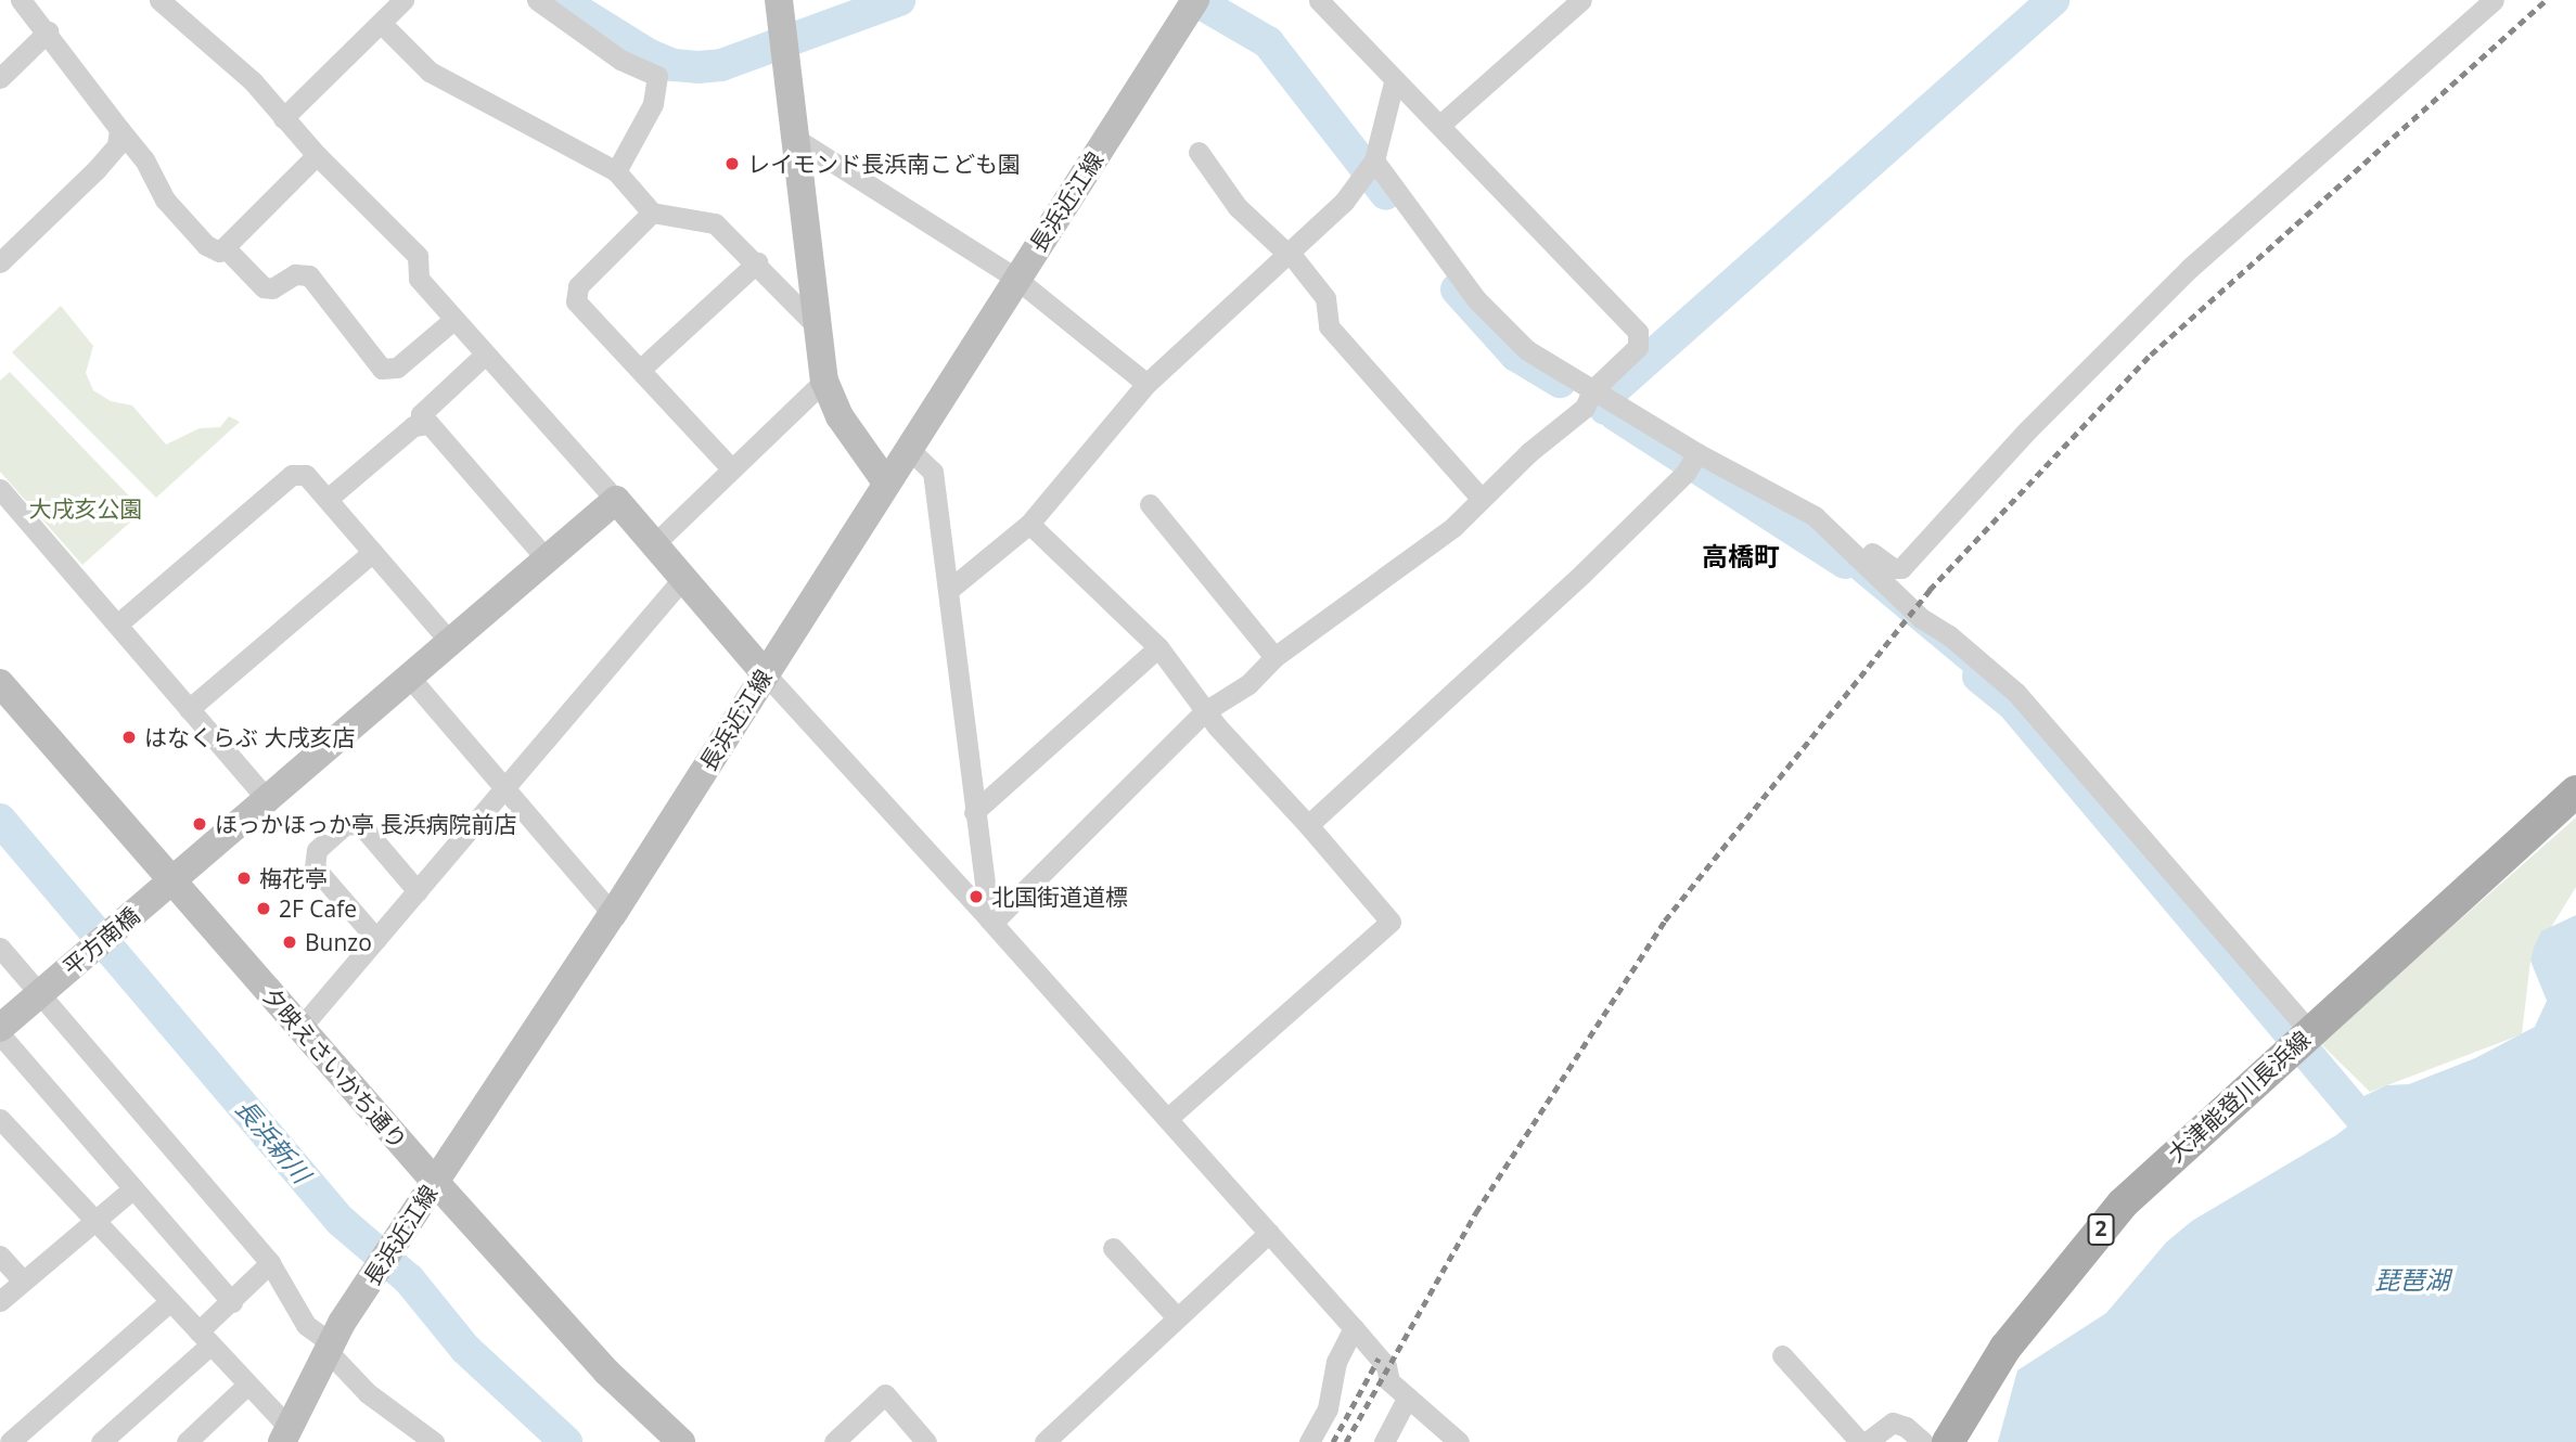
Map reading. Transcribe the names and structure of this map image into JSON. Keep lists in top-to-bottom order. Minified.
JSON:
{"streets":{"main road":["長浜近江線","平方南橋","夕映えさいかち通り","大津能登川長浜線","2"]},"crossings":[["長浜近江線","夕映えさいかち通り"],["平方南橋","夕映えさいかち通り"]],"districts":["高橋町"],"water":["長浜新川","琵琶湖"],"parks":["大戌亥公園"],"places":["レイモンド長浜南こども園","はなくらぶ 大戌亥店","ほっかほっか亭 長浜病院前店","梅花亭","北国街道道標","2F Cafe","Bunzo"]}
